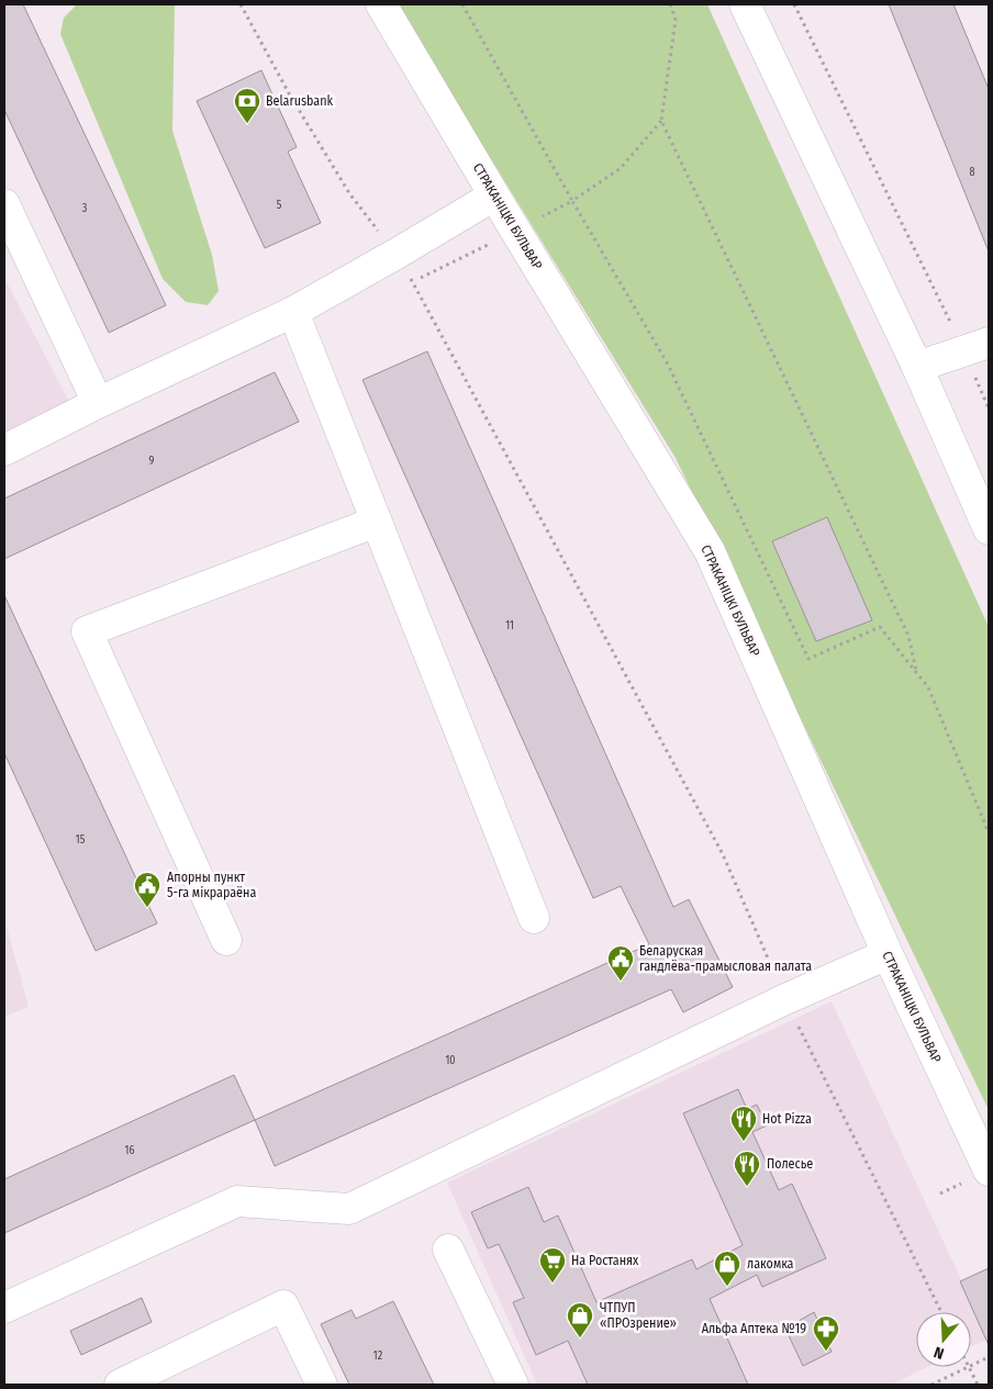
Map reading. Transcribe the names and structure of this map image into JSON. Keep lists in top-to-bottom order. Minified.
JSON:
{"streets":{"street":["СТРАКАНІЦКІ БУЛЬВАР"]},"places":{"bank":["Belarusbank"],"public building":["Апорны пункт 5-га мікрараёна","Беларуская гандлёва-прамысловая палата"],"restaurant":["Hot Pizza","Полесье"],"supermarket":["На Ростанях"],"shop":["лакомка","ЧТПУП «ПРОзрение»"],"pharmacy":["Альфа Аптека №19"]},"house_numbers":["8","5","3","9","11","15","10","16","12"],"north":"bottom"}
